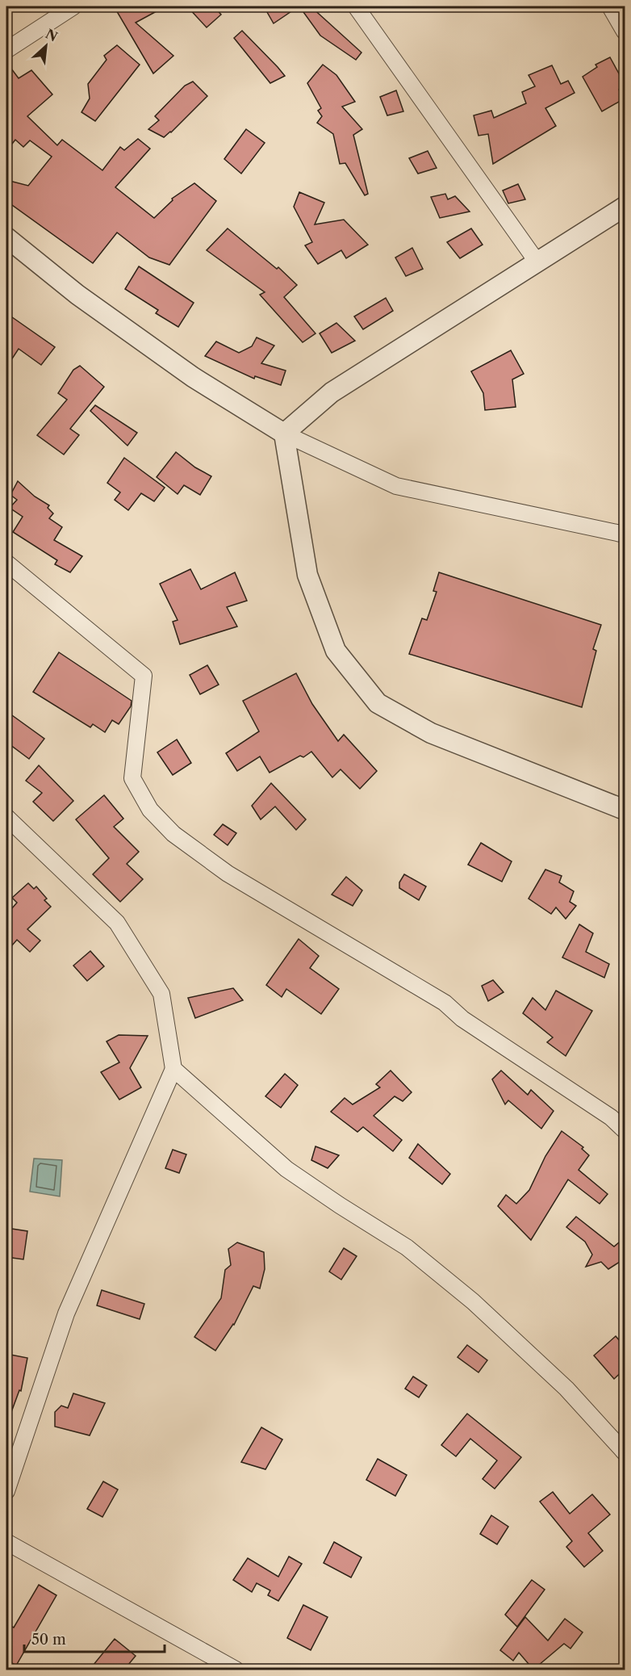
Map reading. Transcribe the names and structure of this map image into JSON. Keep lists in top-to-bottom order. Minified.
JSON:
{"scale_bar":"50 m","north":"top right"}
